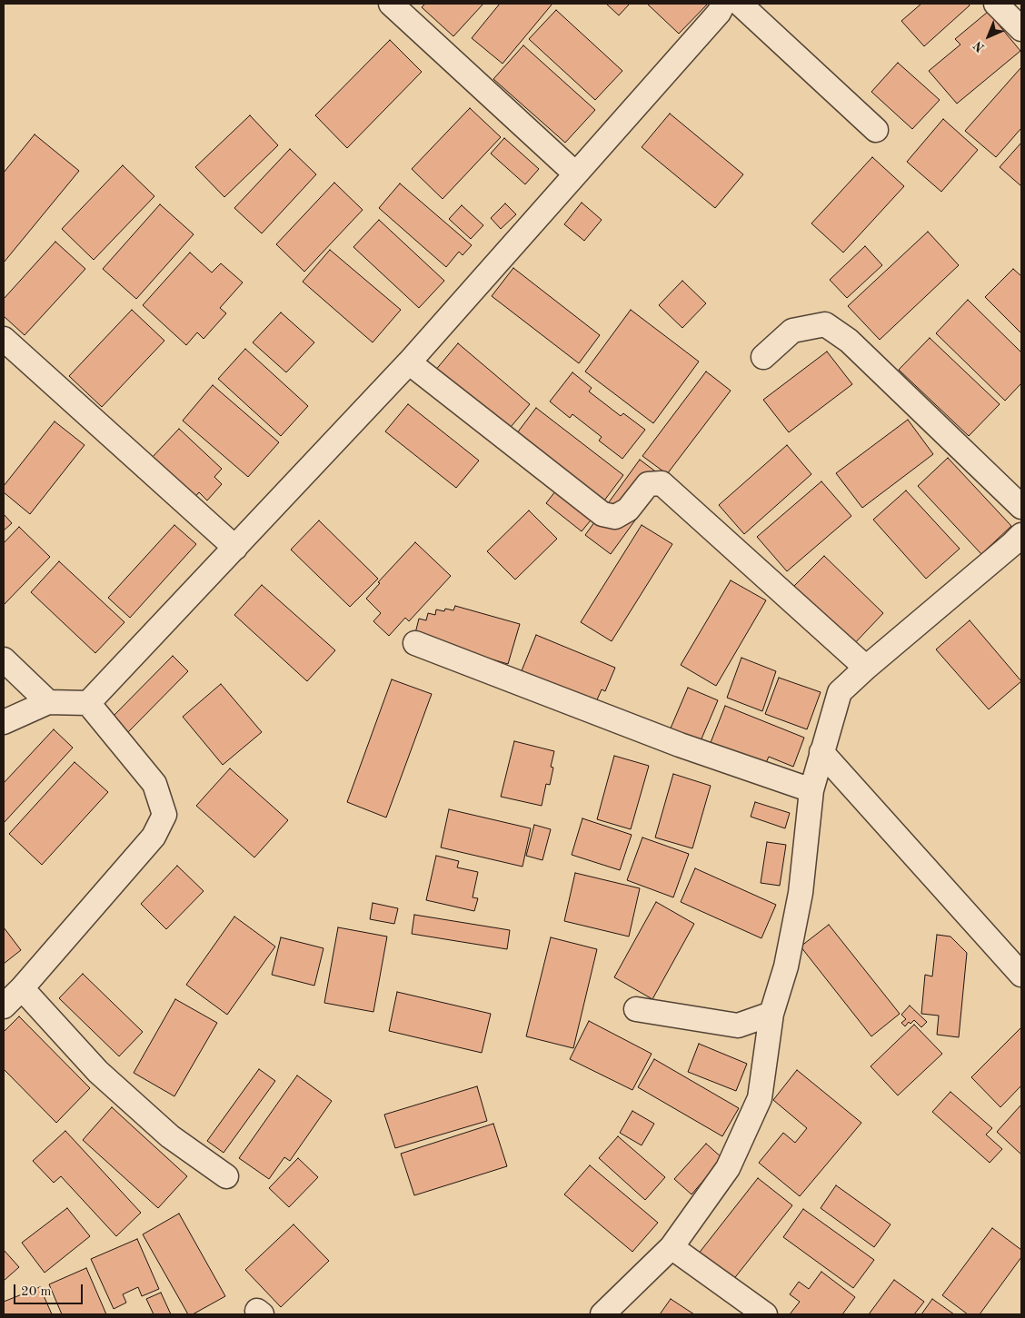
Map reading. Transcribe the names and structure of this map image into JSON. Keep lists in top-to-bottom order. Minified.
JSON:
{"scale_bar":"20 m","north":"bottom left"}
